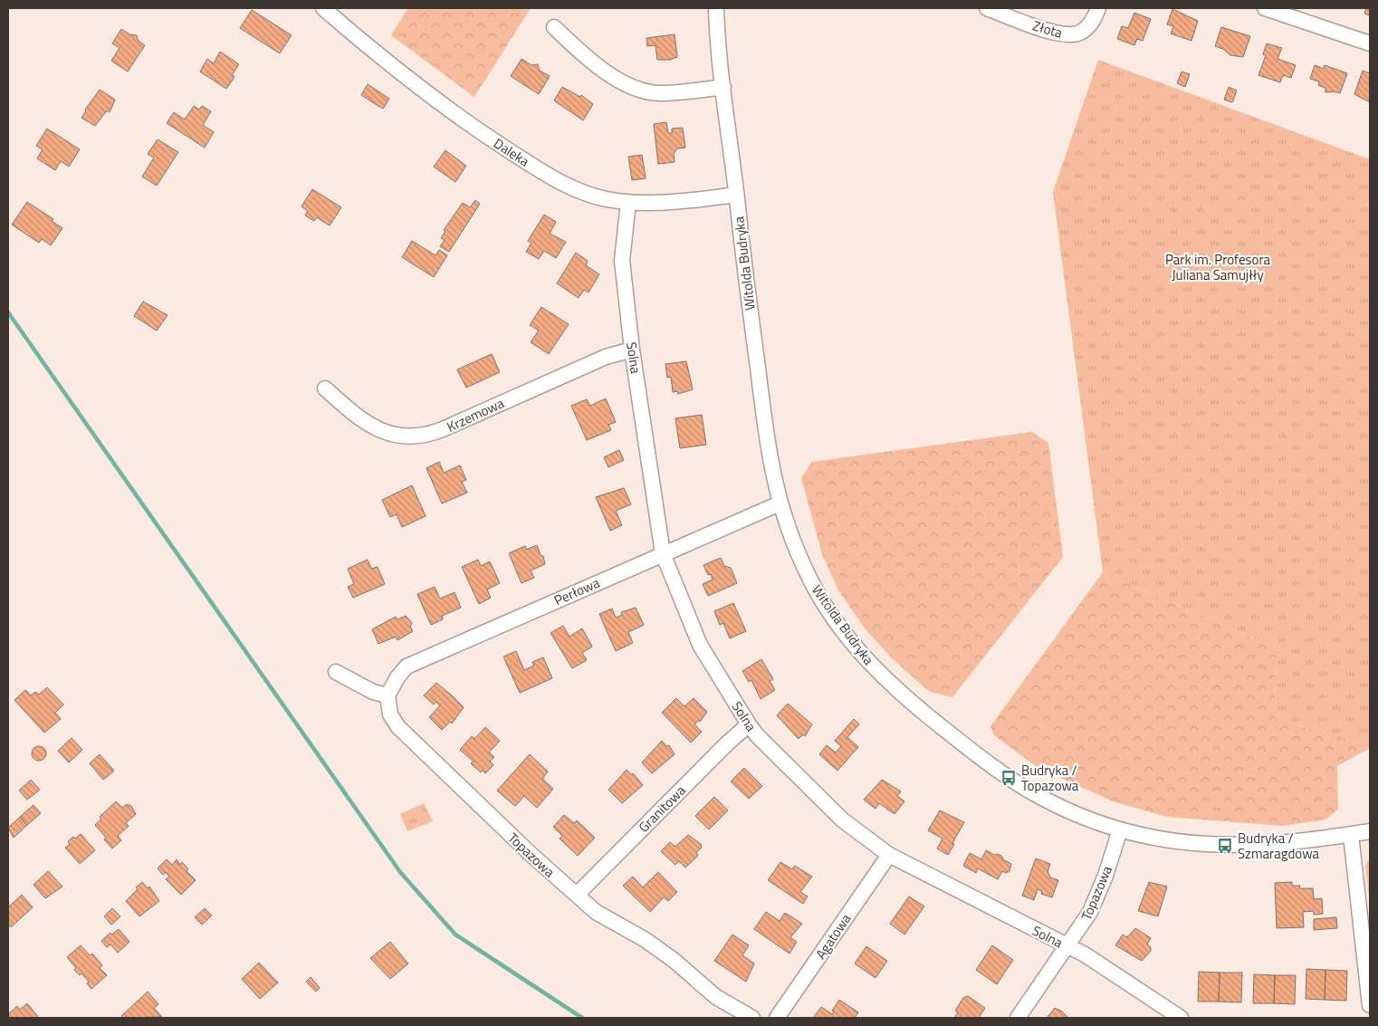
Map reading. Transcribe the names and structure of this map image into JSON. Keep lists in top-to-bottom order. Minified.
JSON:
{"streets":{"street":["Złota","Daleka","Witolda Budryka","Solna","Krzemowa","Perłowa","Granitowa","Topazowa","Agatowa"]},"crossings":[["Daleka","Witolda Budryka"],["Daleka","Solna"],["Witolda Budryka","Perłowa"],["Witolda Budryka","Topazowa"],["Solna","Krzemowa"],["Solna","Perłowa"],["Solna","Granitowa"],["Solna","Topazowa"],["Solna","Agatowa"],["Perłowa","Topazowa"],["Granitowa","Topazowa"]],"parks":["Park im. Profesora Juliana Samujłły"],"places":{"bus stop":["Budryka / Topazowa","Budryka / Szmaragdowa"]}}
